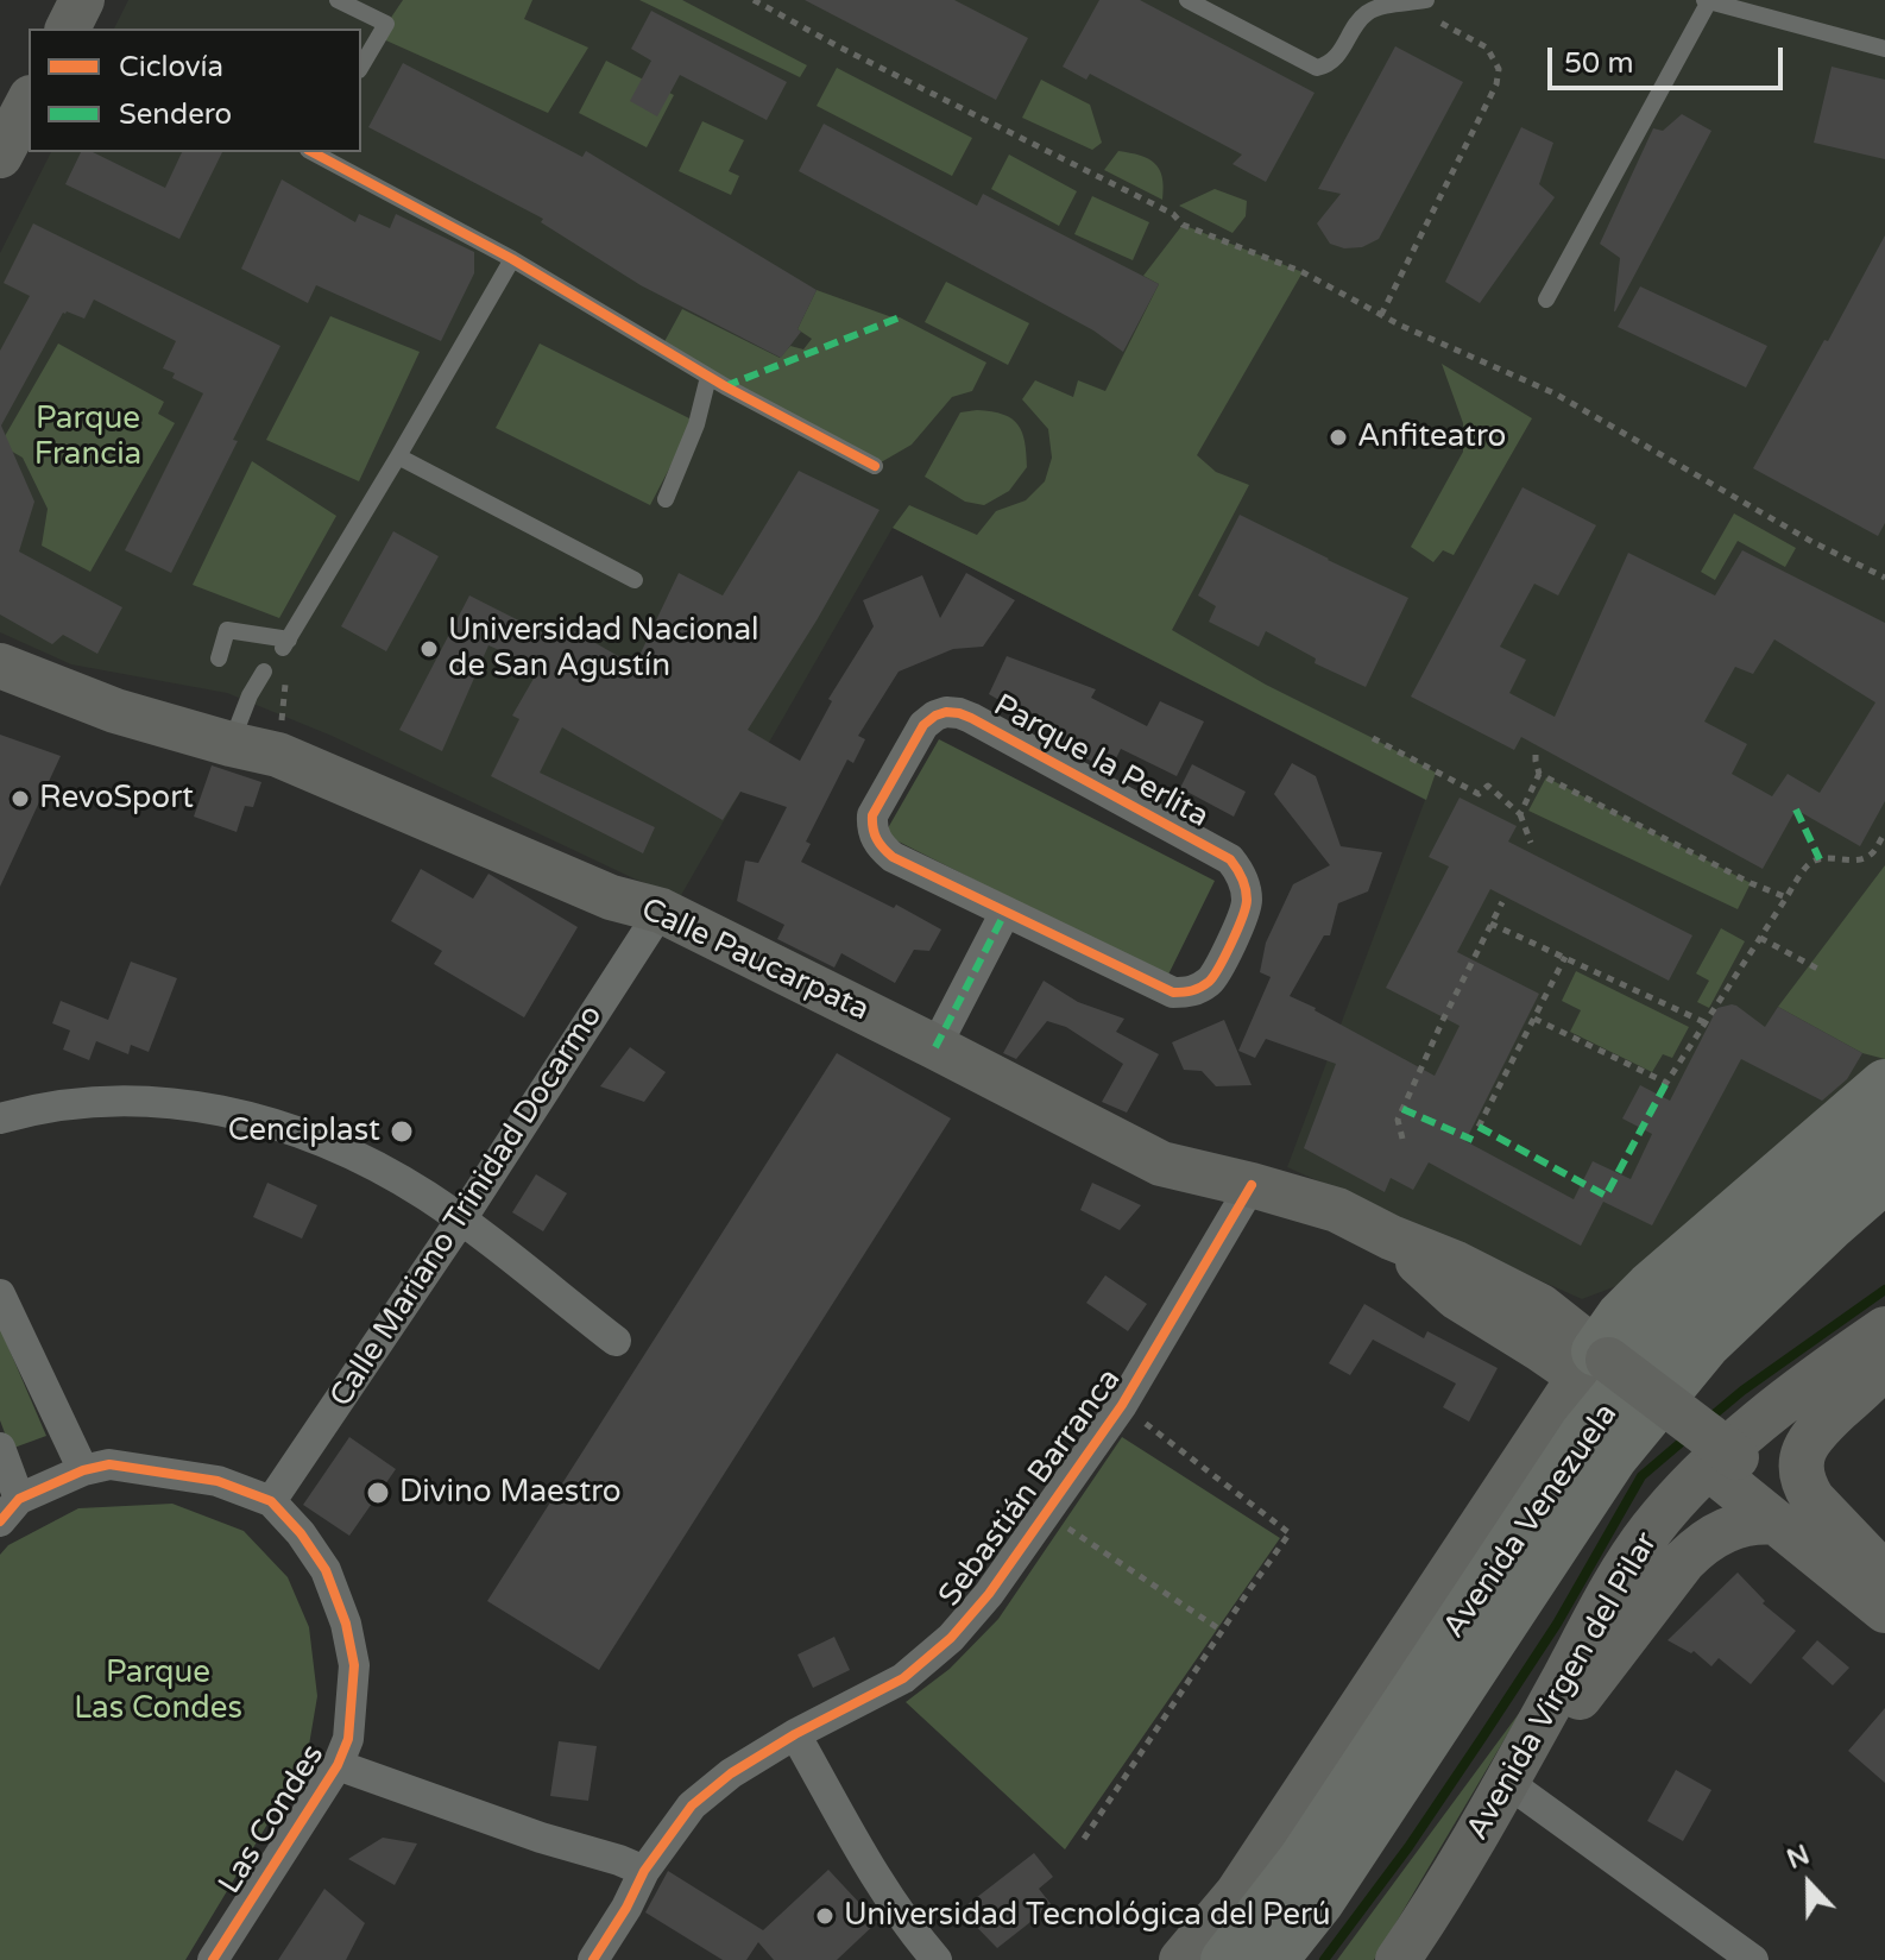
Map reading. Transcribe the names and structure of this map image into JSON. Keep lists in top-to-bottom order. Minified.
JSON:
{"streets":{"main road":["Calle Paucarpata","Avenida Venezuela","Avenida Virgen del Pilar"],"street":["Parque la Perlita","Calle Mariano Trinidad Docarmo","Sebastián Barranca","Las Condes"]},"crossings":[["Calle Paucarpata","Calle Mariano Trinidad Docarmo"],["Calle Paucarpata","Sebastián Barranca"],["Calle Paucarpata","Avenida Venezuela"],["Calle Mariano Trinidad Docarmo","Las Condes"]],"parks":["Parque Francia","Parque Las Condes"],"places":["Anfiteatro","Universidad Nacional de San Agustín","RevoSport","Cenciplast","Divino Maestro","Universidad Tecnológica del Perú"],"legend":["Ciclovía","Sendero"],"scale_bar":"50 m","north":"top"}
